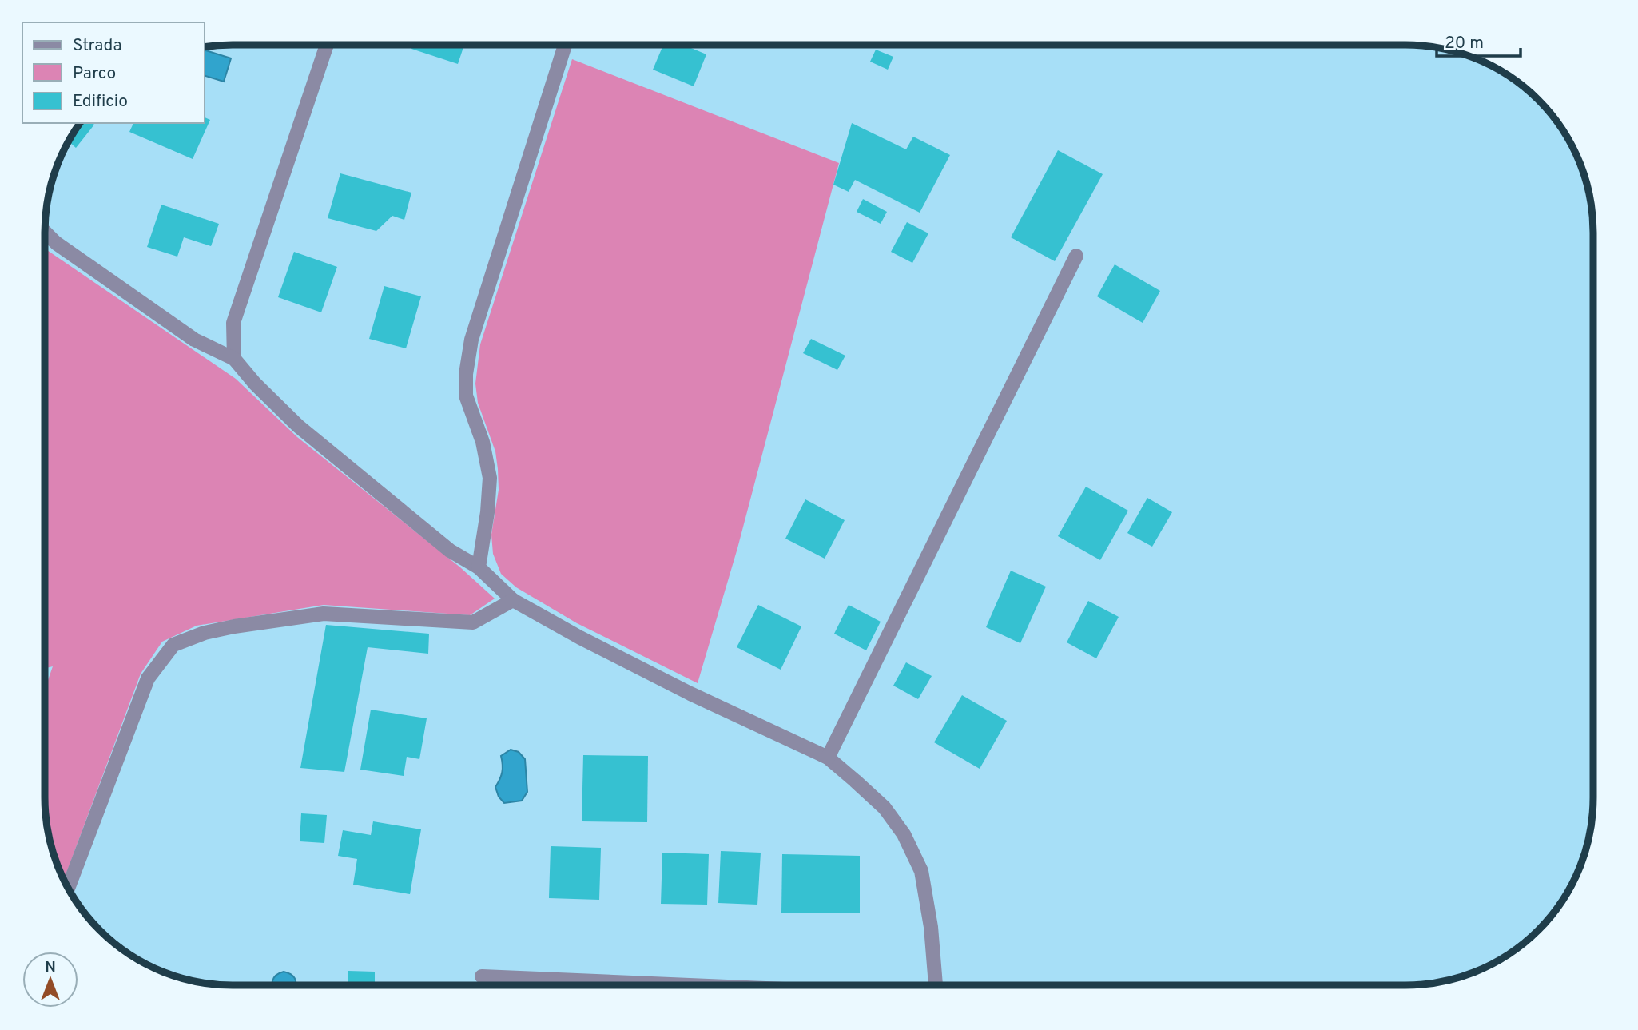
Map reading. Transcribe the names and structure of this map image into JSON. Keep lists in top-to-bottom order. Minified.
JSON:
{"legend":["Strada","Parco","Edificio"],"scale_bar":"20 m","north":"top"}
